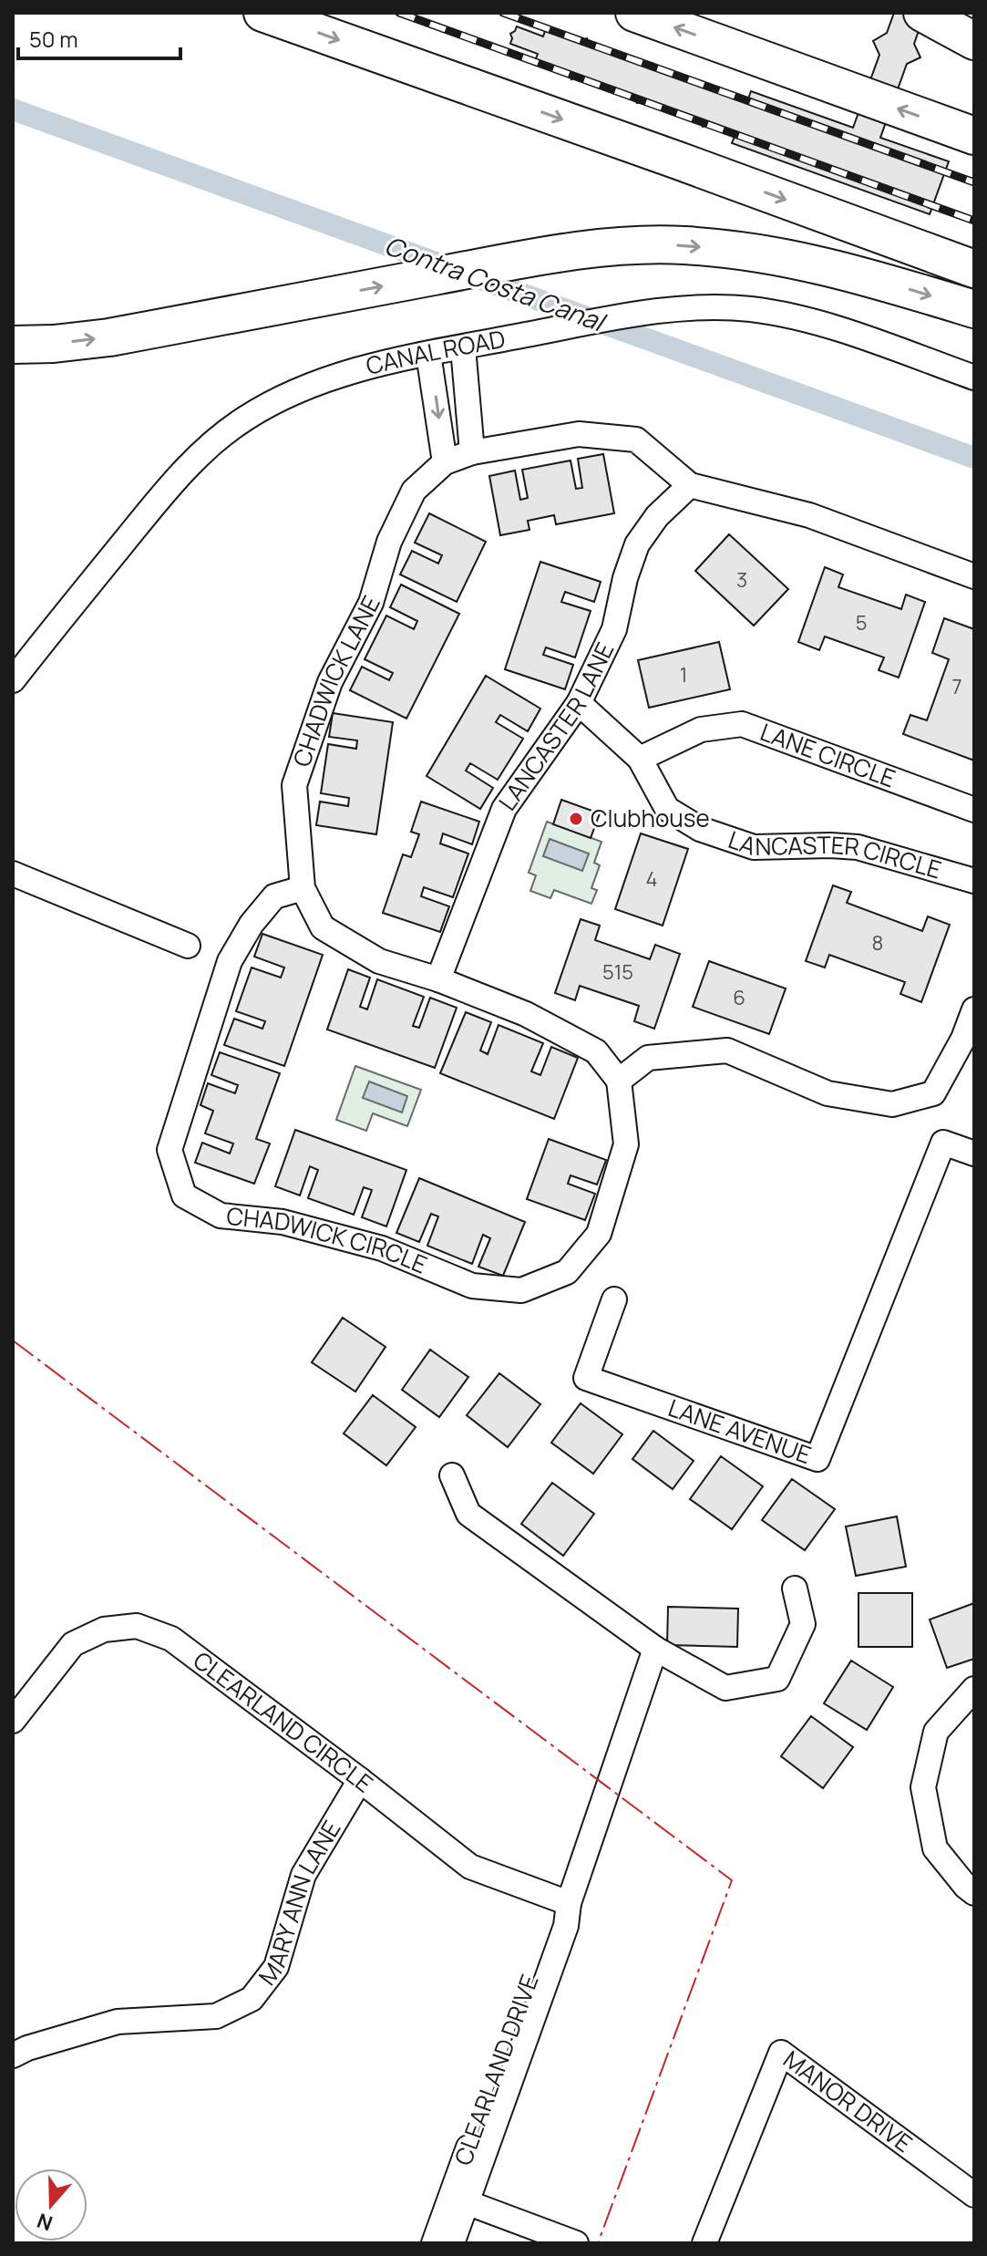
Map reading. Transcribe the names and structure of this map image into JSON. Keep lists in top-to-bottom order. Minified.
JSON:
{"streets":{"street":["CANAL ROAD","CHADWICK LANE","LANCASTER LANE","LANE CIRCLE","LANCASTER CIRCLE","CHADWICK CIRCLE","LANE AVENUE","CLEARLAND CIRCLE","MARY ANN LANE","CLEARLAND DRIVE","MANOR DRIVE"]},"crossings":[["CHADWICK LANE","LANCASTER LANE"],["CHADWICK LANE","CHADWICK CIRCLE"],["LANCASTER LANE","LANCASTER CIRCLE"],["LANE CIRCLE","LANCASTER CIRCLE"],["CLEARLAND CIRCLE","MARY ANN LANE"],["CLEARLAND CIRCLE","CLEARLAND DRIVE"]],"water":["Contra Costa Canal"],"places":["Clubhouse"],"house_numbers":["3","5","1","7","4","8","515","6"],"scale_bar":"50 m","north":"bottom"}
